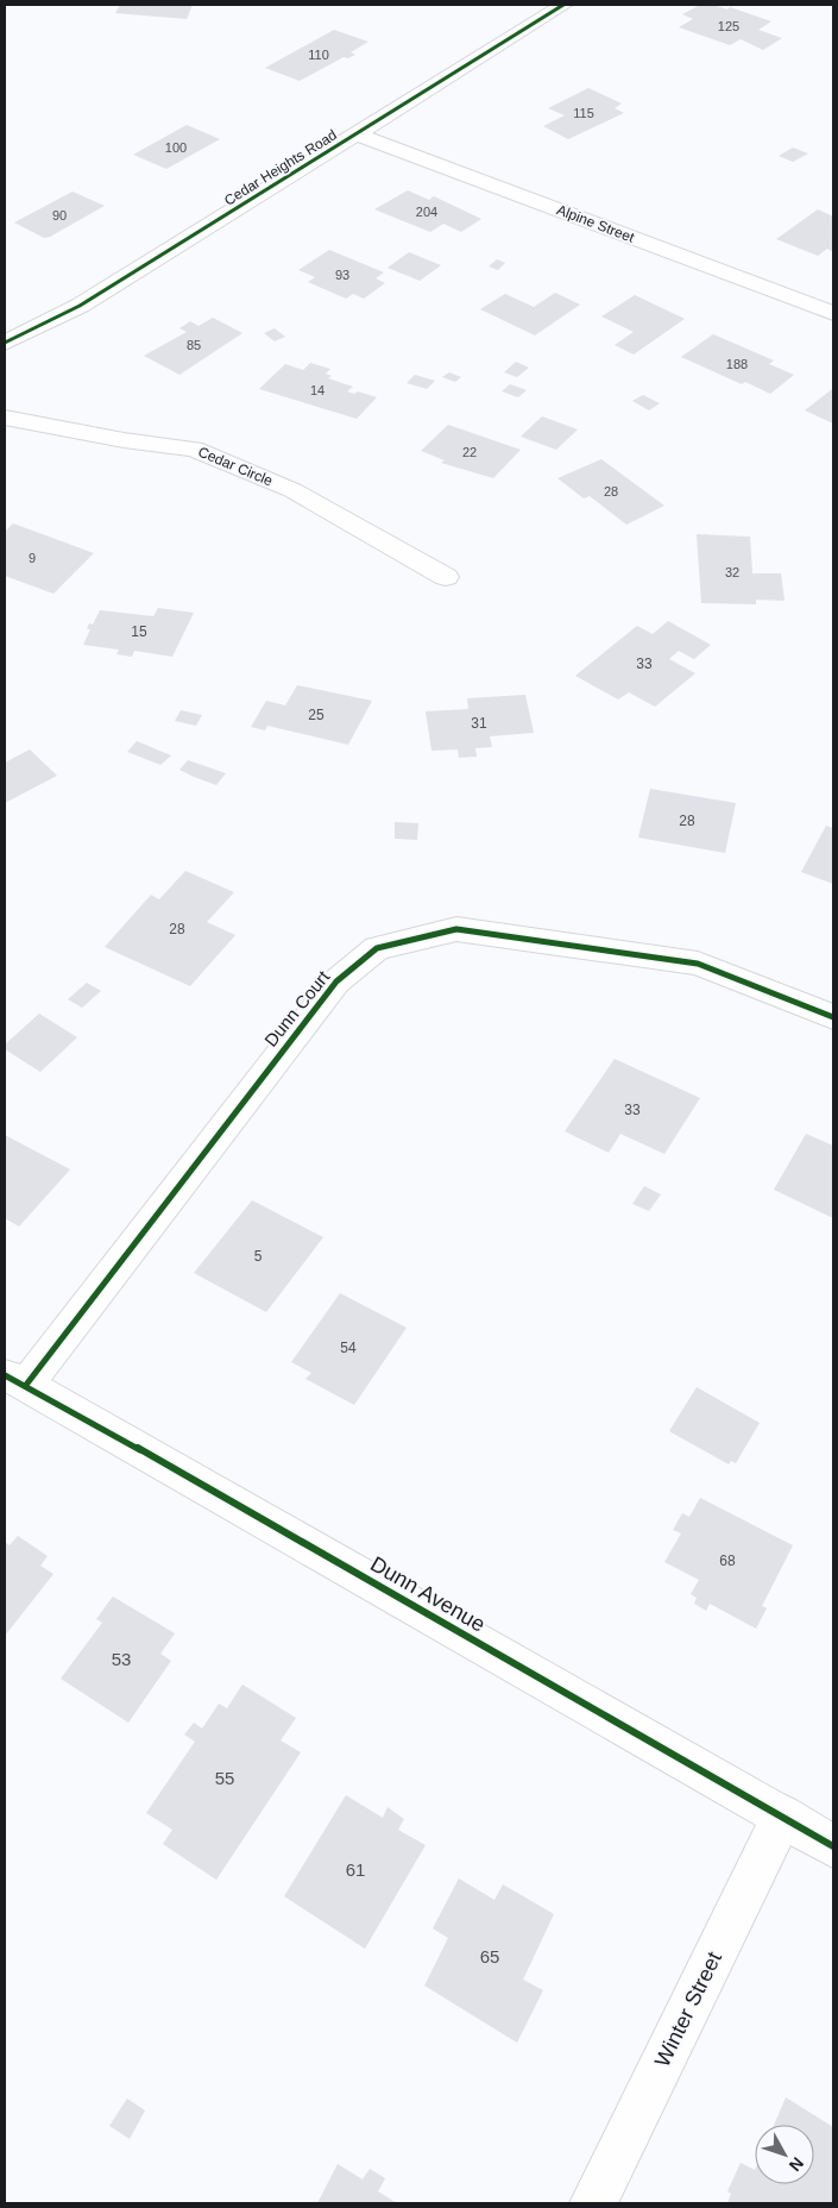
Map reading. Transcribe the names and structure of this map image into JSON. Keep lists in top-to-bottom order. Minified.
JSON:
{"streets":{"street":["Cedar Heights Road","Alpine Street","Cedar Circle","Dunn Court","Dunn Avenue","Winter Street"]},"crossings":[["Cedar Heights Road","Alpine Street"],["Dunn Court","Dunn Avenue"],["Dunn Avenue","Winter Street"]],"house_numbers":["125","110","115","100","204","90","93","85","188","14","22","28","9","32","15","33","25","31","28","28","33","5","54","68","53","55","61","65"],"north":"bottom right"}
